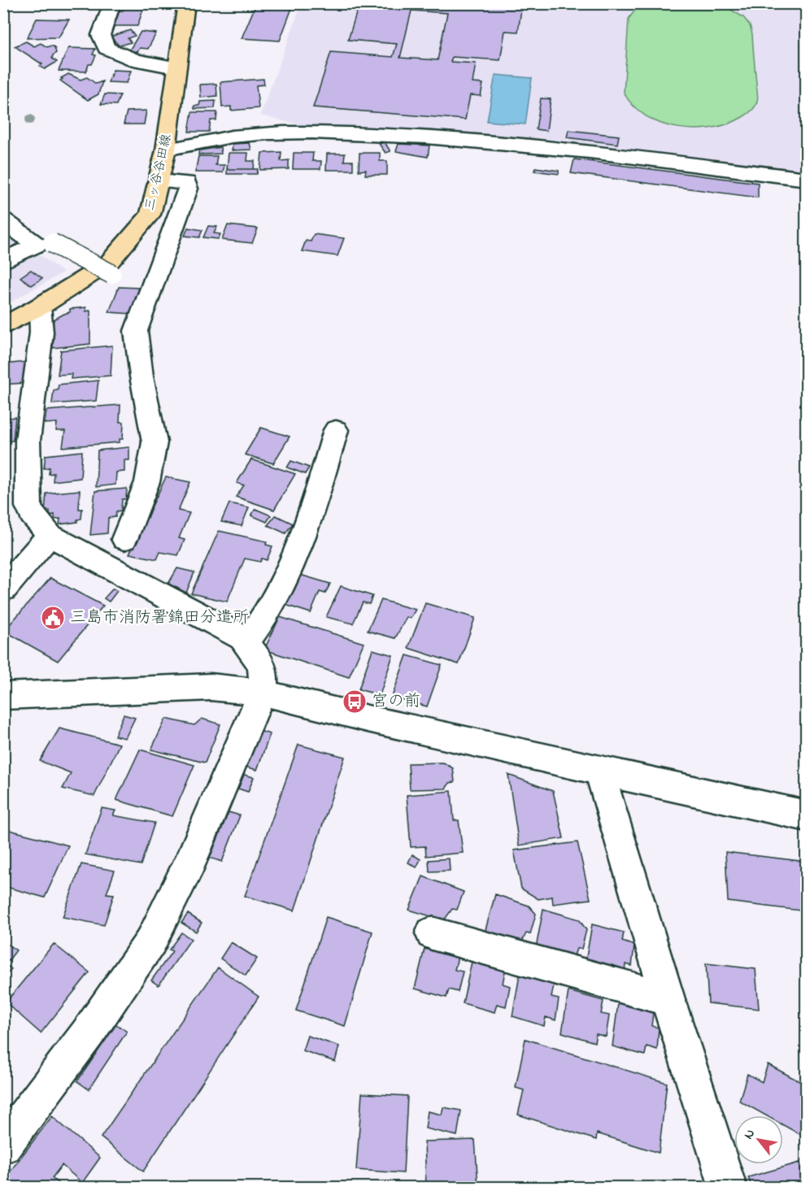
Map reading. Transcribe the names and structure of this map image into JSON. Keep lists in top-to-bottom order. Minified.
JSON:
{"streets":{"main road":["三ッ谷谷田線"]},"places":{"public building":["三島市消防署錦田分遣所"],"bus stop":["宮の前"]},"north":"top left"}
